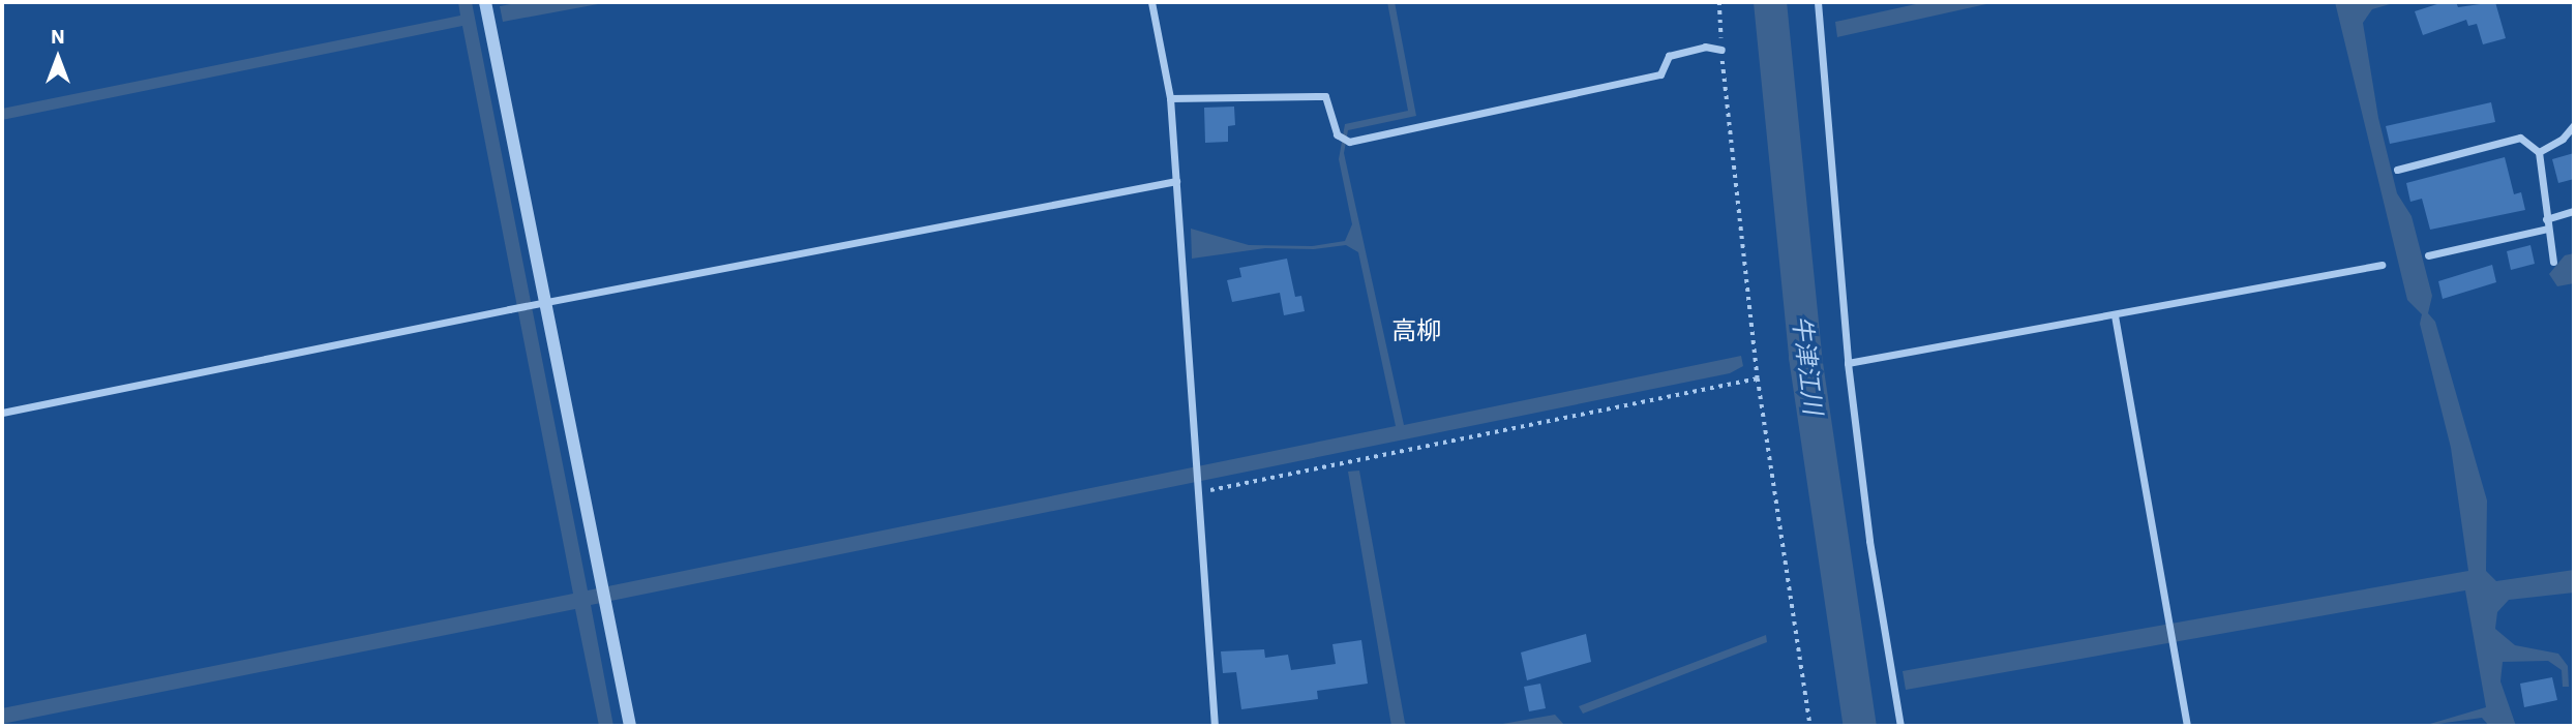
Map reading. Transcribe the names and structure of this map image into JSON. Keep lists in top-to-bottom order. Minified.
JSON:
{"districts":["高柳"],"water":["牛津江川"],"north":"top"}
